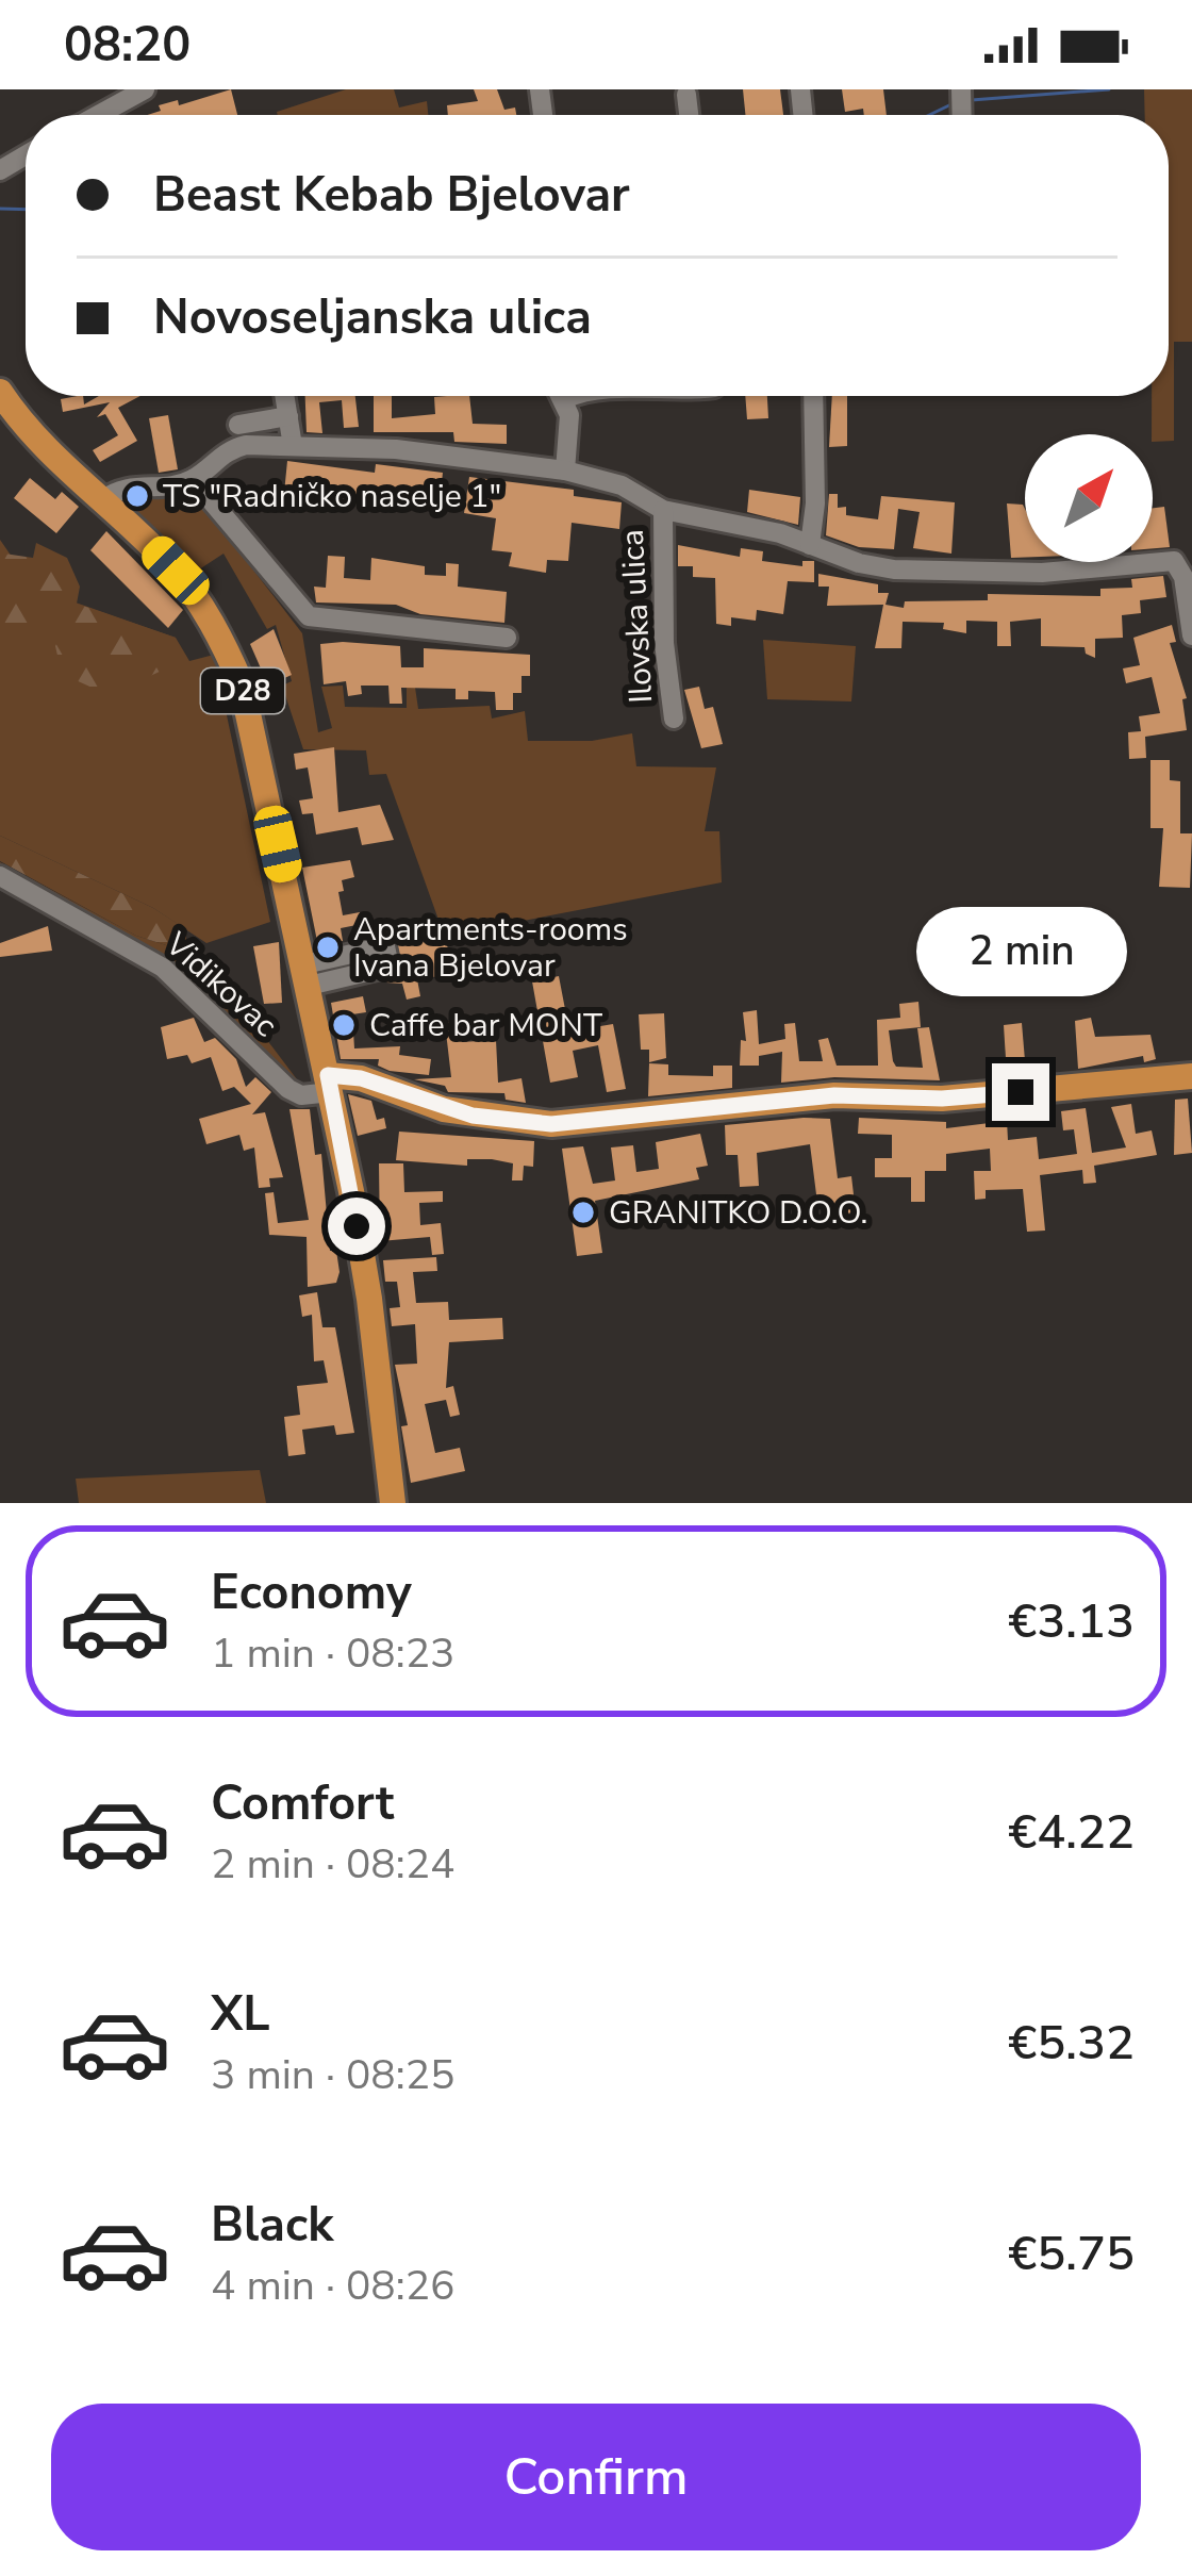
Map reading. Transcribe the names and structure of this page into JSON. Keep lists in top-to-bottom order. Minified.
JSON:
{"streets":{"main road":["D28"],"street":["Ilovska ulica","Vidikovac"]},"crossings":[["D28","Vidikovac"]],"places":["TS \"Radničko naselje 1\"","Apartments-rooms Ivana Bjelovar","Caffe bar MONT","GRANITKO D.O.O."],"north":"top right","page":{"status":"08:20","banner":["Beast Kebab Bjelovar","Novoseljanska ulica"],"bubble":"2 min","list":[{"name":"Economy","note":"1 min · 08:23","value":"€3.13"},{"name":"Comfort","note":"2 min · 08:24","value":"€4.22"},{"name":"XL","note":"3 min · 08:25","value":"€5.32"},{"name":"Black","note":"4 min · 08:26","value":"€5.75"}],"buttons":"Confirm"}}
